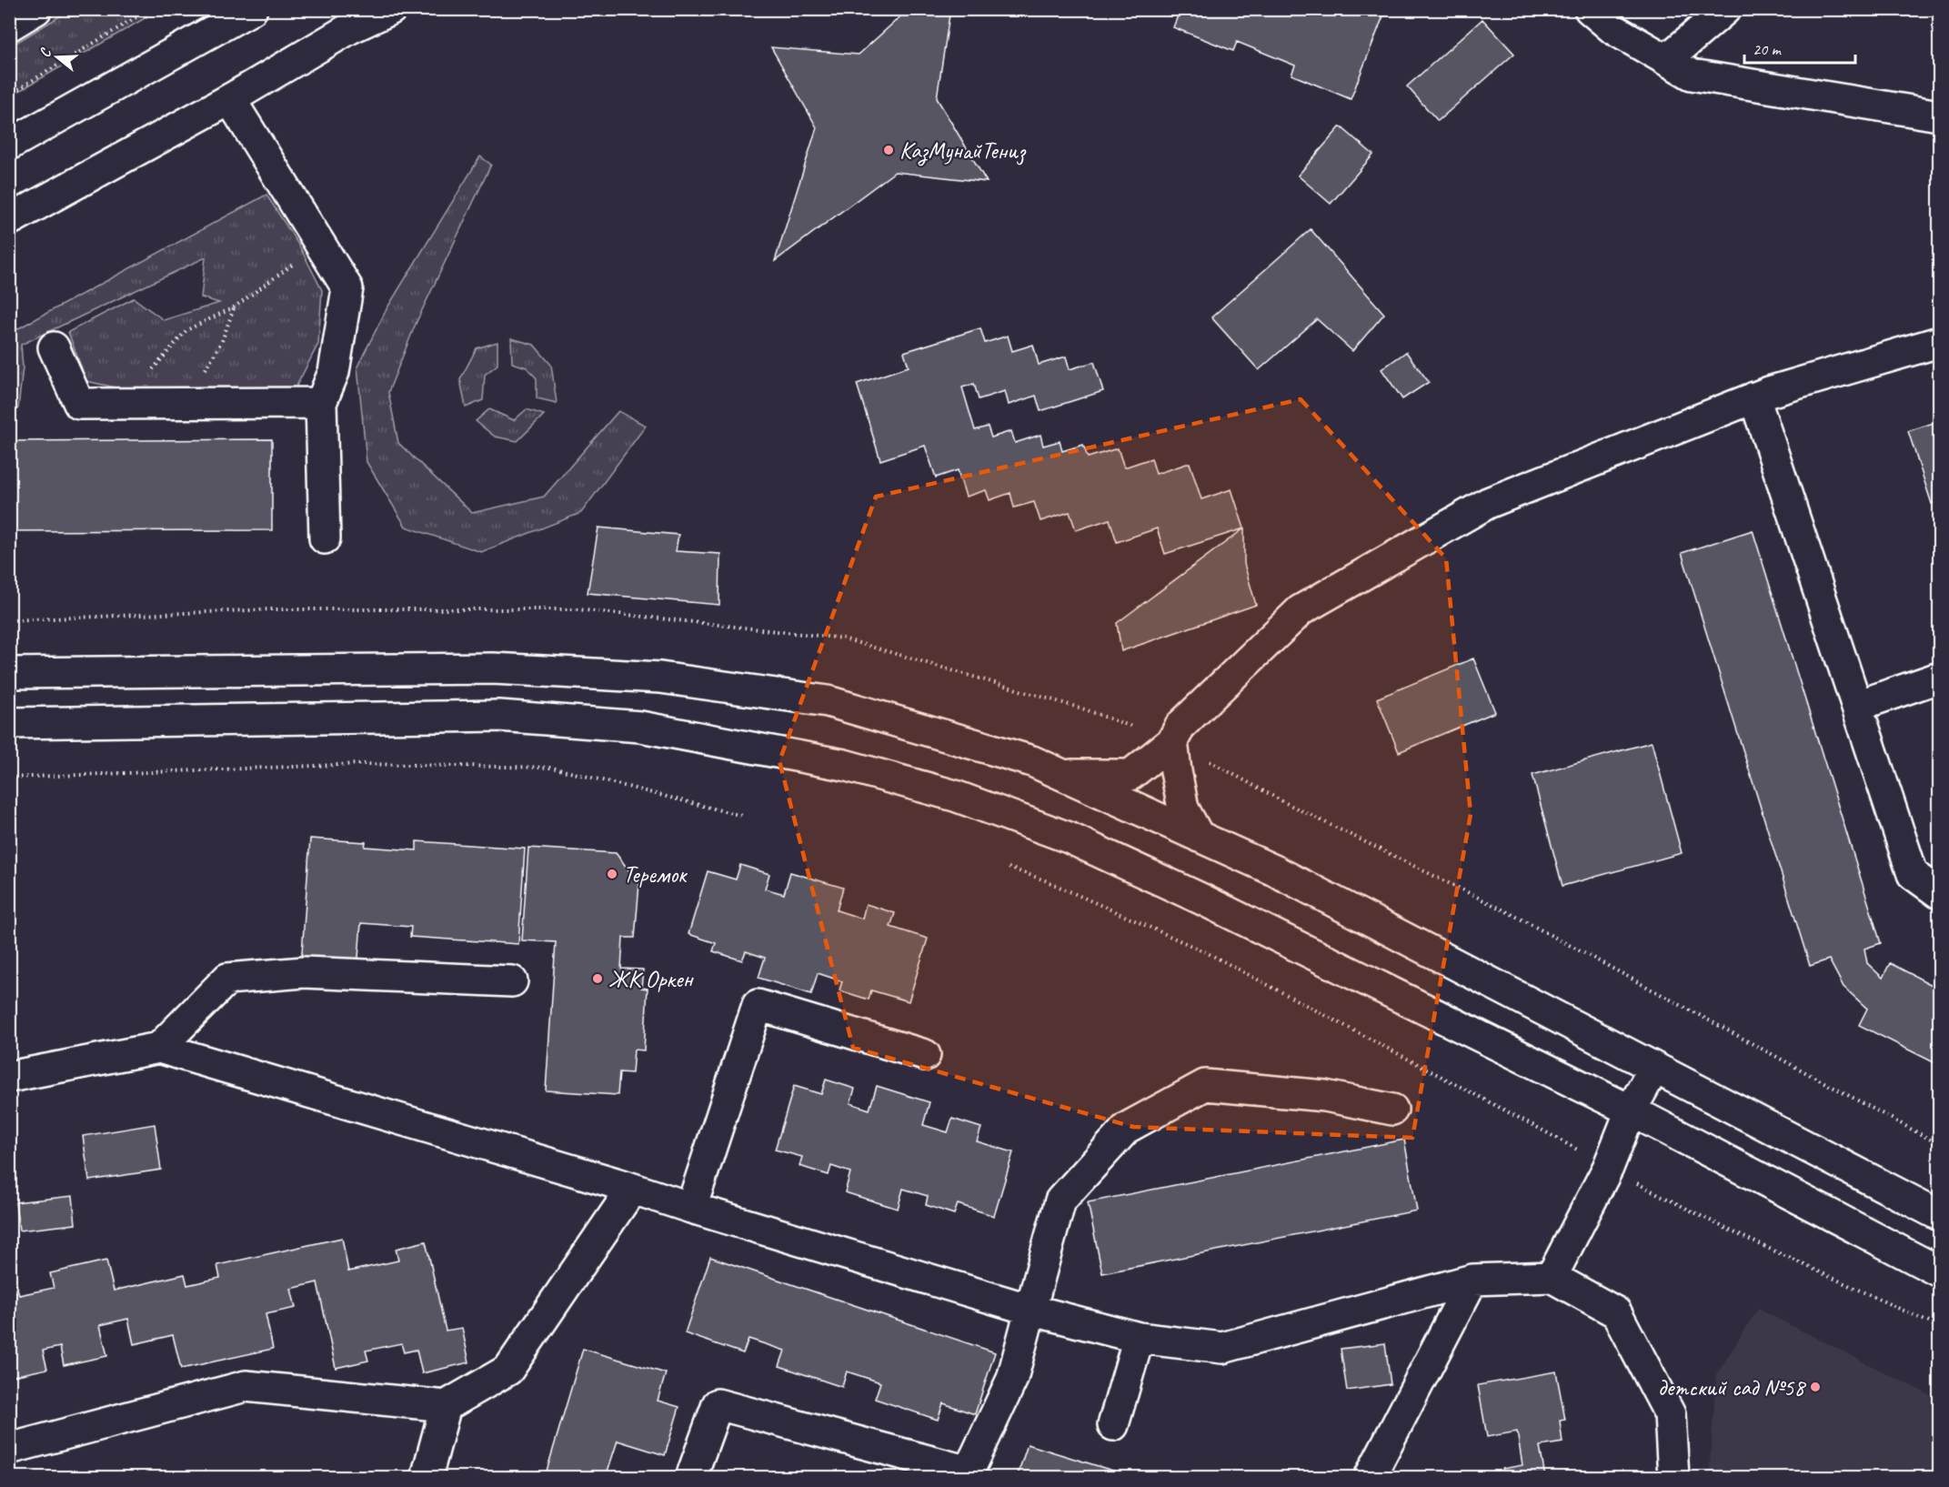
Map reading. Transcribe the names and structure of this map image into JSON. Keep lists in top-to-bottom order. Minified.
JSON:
{"places":["КазМунайТениз","Теремок","ЖК Оркен","детский сад №58"],"scale_bar":"20 m","north":"left"}
